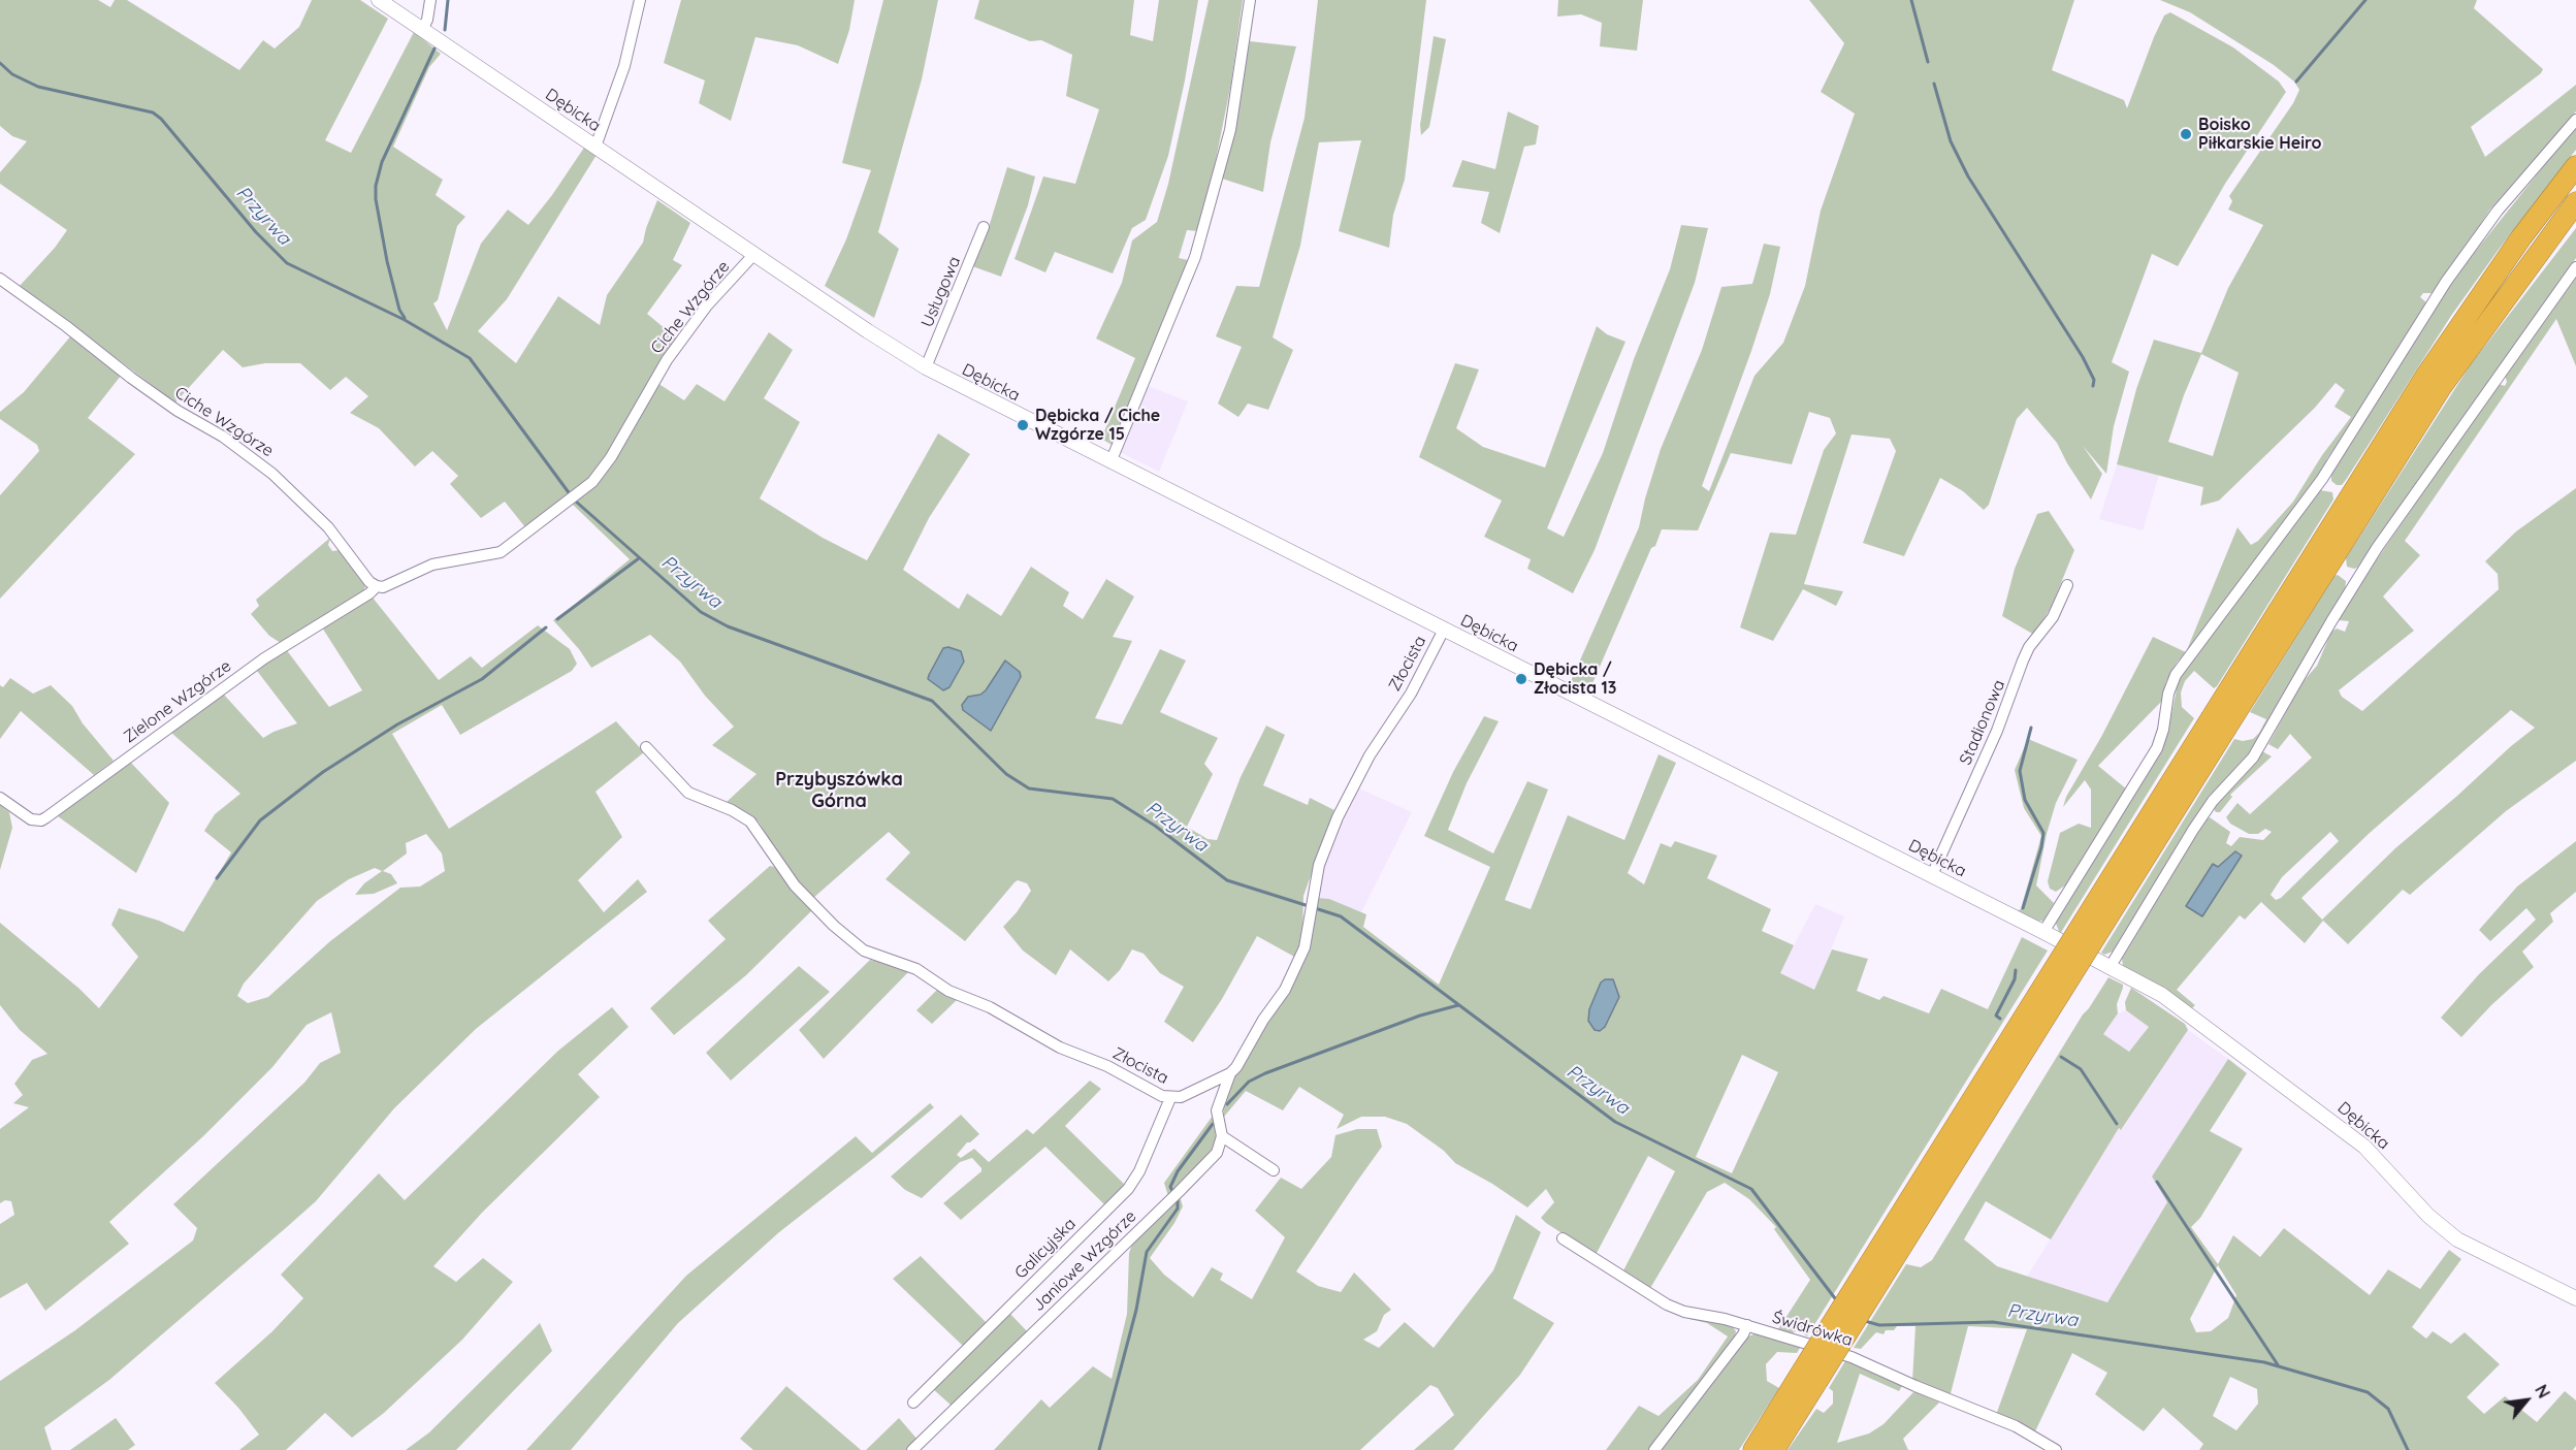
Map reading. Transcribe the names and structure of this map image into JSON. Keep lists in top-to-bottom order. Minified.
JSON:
{"streets":{"street":["Dębicka","Usługowa","Ciche Wzgórze","Złocista","Zielone Wzgórze","Stadionowa","Galicyjska","Janiowe Wzgórze","Świdrówka"]},"crossings":[["Dębicka","Usługowa"],["Dębicka","Ciche Wzgórze"],["Dębicka","Złocista"],["Dębicka","Stadionowa"],["Ciche Wzgórze","Zielone Wzgórze"],["Złocista","Galicyjska"]],"districts":["Przybyszówka Górna"],"water":["Przyrwa"],"places":["Boisko Piłkarskie Heiro","Dębicka / Ciche Wzgórze 15","Dębicka / Złocista 13"],"north":"top right"}
